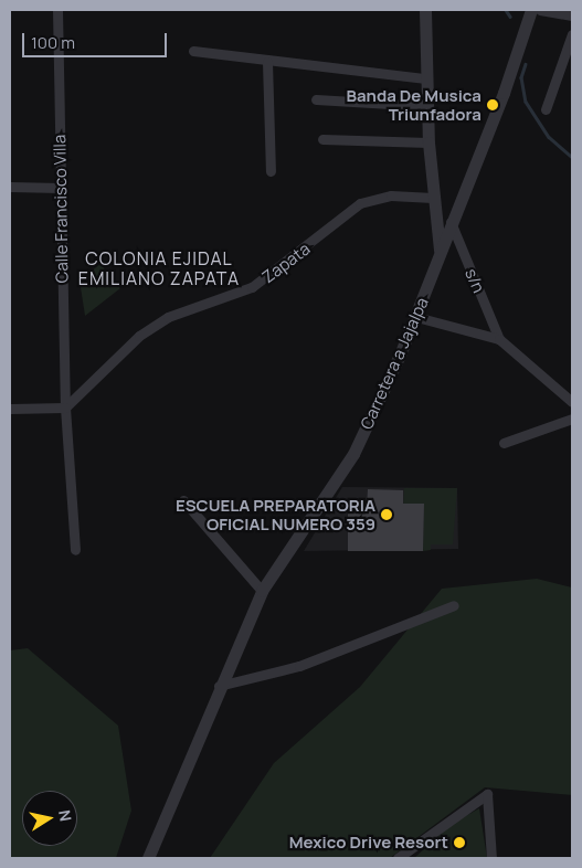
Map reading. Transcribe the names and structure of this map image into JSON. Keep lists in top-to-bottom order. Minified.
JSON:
{"streets":{"street":["Calle Francisco Villa","Zapata","s/n","Carretera a Jajalpa"]},"crossings":[["Calle Francisco Villa","Zapata"],["Zapata","Carretera a Jajalpa"]],"districts":["COLONIA EJIDAL EMILIANO ZAPATA"],"places":["Banda De Musica Triunfadora","ESCUELA PREPARATORIA OFICIAL NUMERO 359","Mexico Drive Resort"],"scale_bar":"100 m","north":"right"}
